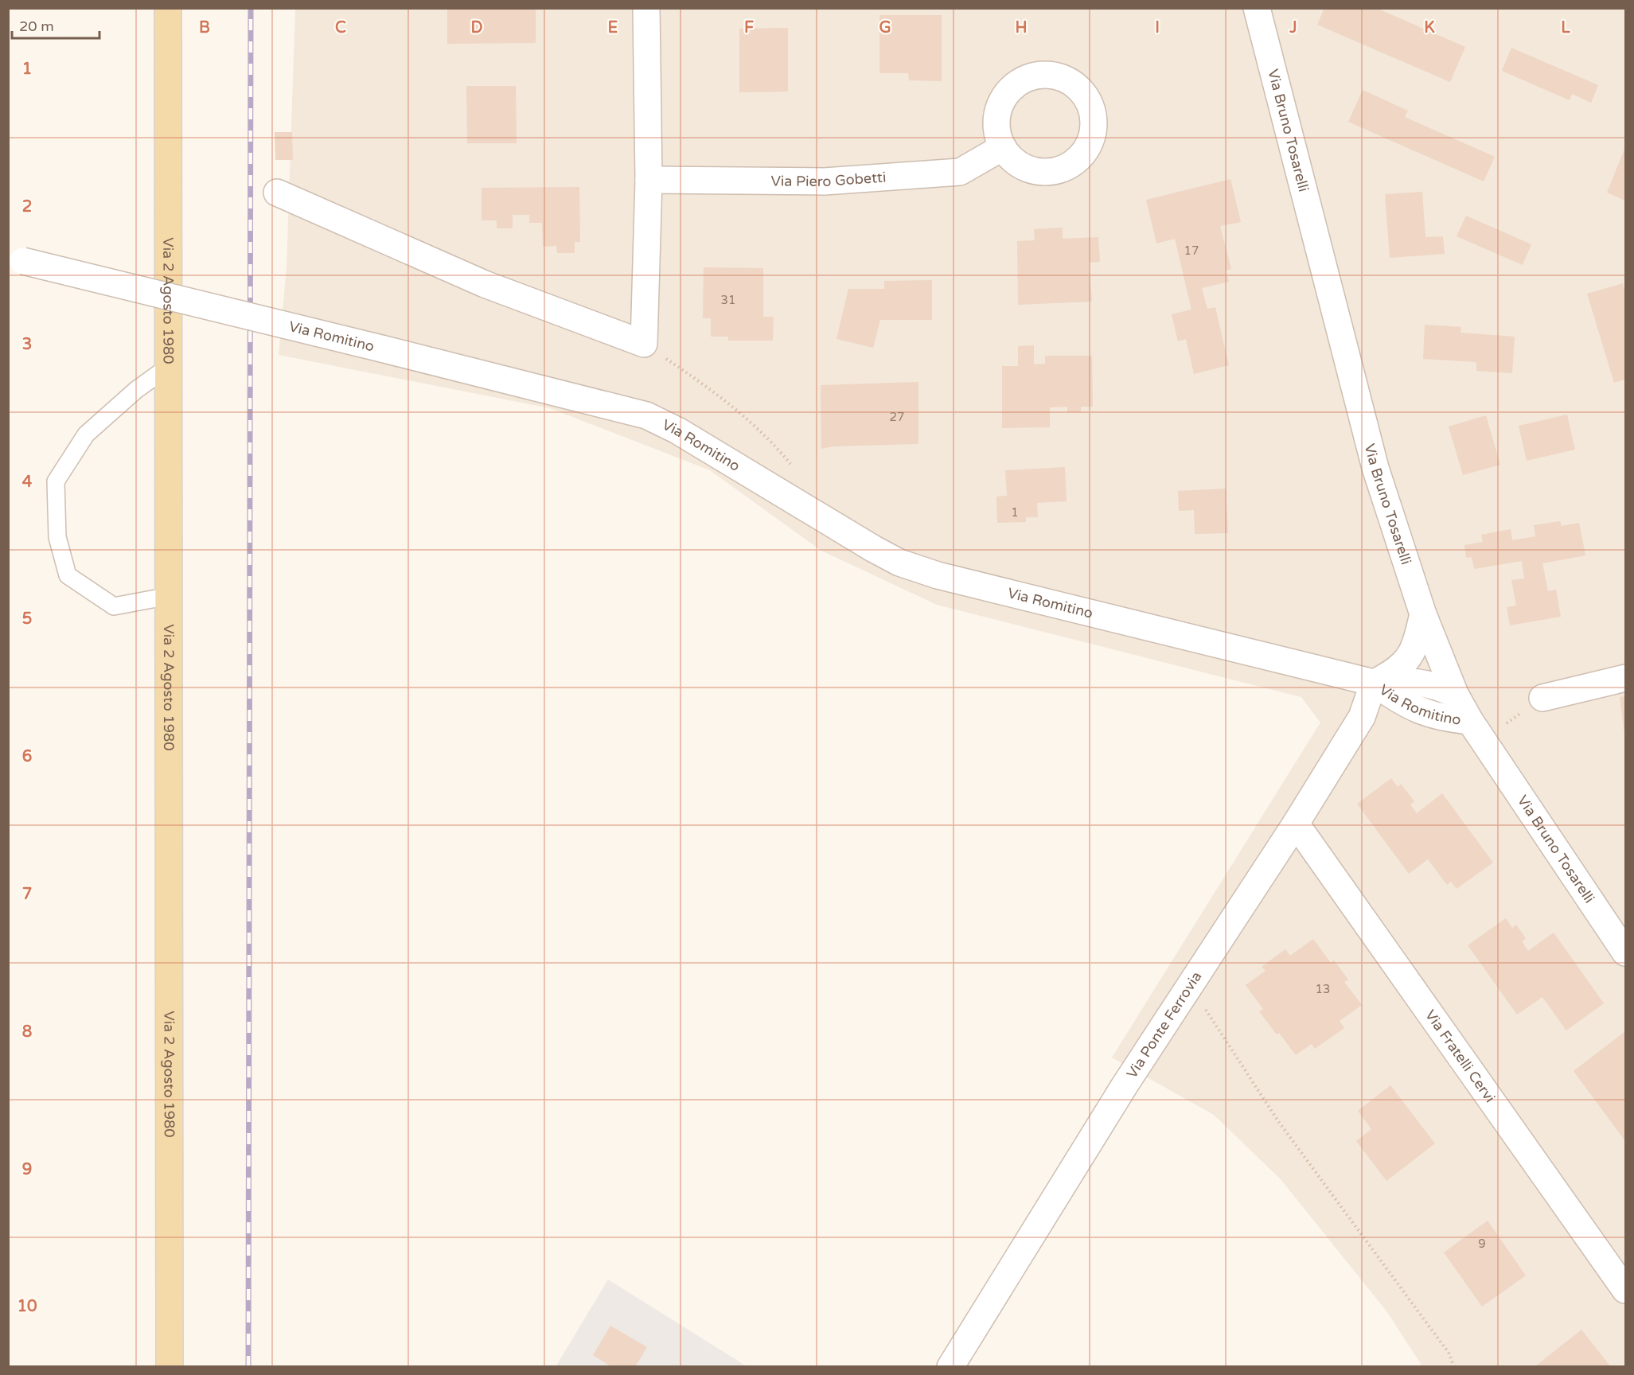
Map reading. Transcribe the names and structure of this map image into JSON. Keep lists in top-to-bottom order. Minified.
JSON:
{"streets":{"main road":["Via 2 Agosto 1980"],"street":["Via Bruno Tosarelli","Via Piero Gobetti","Via Romitino","Via Ponte Ferrovia","Via Fratelli Cervi"]},"crossings":[["Via Bruno Tosarelli","Via Romitino"],["Via Romitino","Via Ponte Ferrovia"],["Via Ponte Ferrovia","Via Fratelli Cervi"]],"house_numbers":["17","31","27","1","13","9"],"scale_bar":"20 m","grid":{"columns":["B","C","D","E","F","G","H","I","J","K","L"],"rows":["1","2","3","4","5","6","7","8","9","10"]}}
